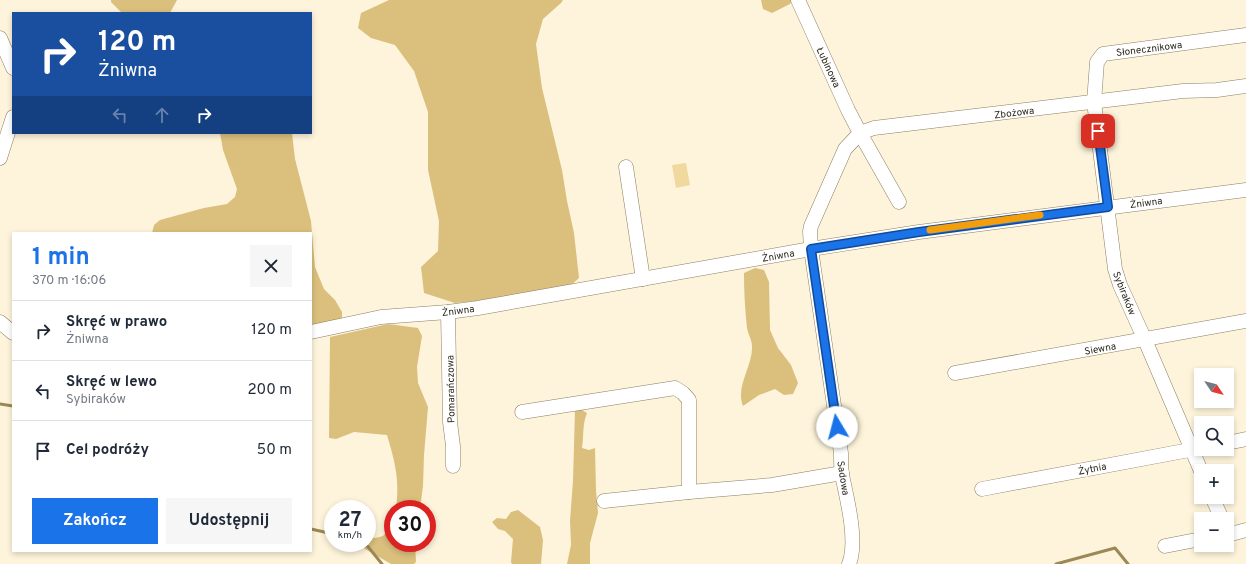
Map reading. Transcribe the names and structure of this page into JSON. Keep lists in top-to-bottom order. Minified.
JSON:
{"streets":{"street":["Słonecznikowa","Łubinowa","Zbożowa","Żniwna","Sybiraków","Siewna","Pomarańczowa","Żytnia","Sadowa"]},"crossings":[["Słonecznikowa","Zbożowa"],["Słonecznikowa","Sybiraków"],["Łubinowa","Zbożowa"],["Łubinowa","Sadowa"],["Zbożowa","Sybiraków"],["Zbożowa","Sadowa"],["Żniwna","Sybiraków"],["Żniwna","Pomarańczowa"],["Żniwna","Sadowa"],["Sybiraków","Siewna"]],"north":"bottom right","page":{"turn":["120 m","Żniwna"],"heading":["1 min","370 m · 16:06"],"list":[{"name":"Skręć w prawo","note":"Żniwna","value":"120 m"},{"name":"Skręć w lewo","note":"Sybiraków","value":"200 m"},{"name":"Cel podróży","value":"50 m"}],"map_buttons":["+","−"],"buttons":["Zakończ","Udostępnij"],"speed":"27 km/h","limit":"30"}}
